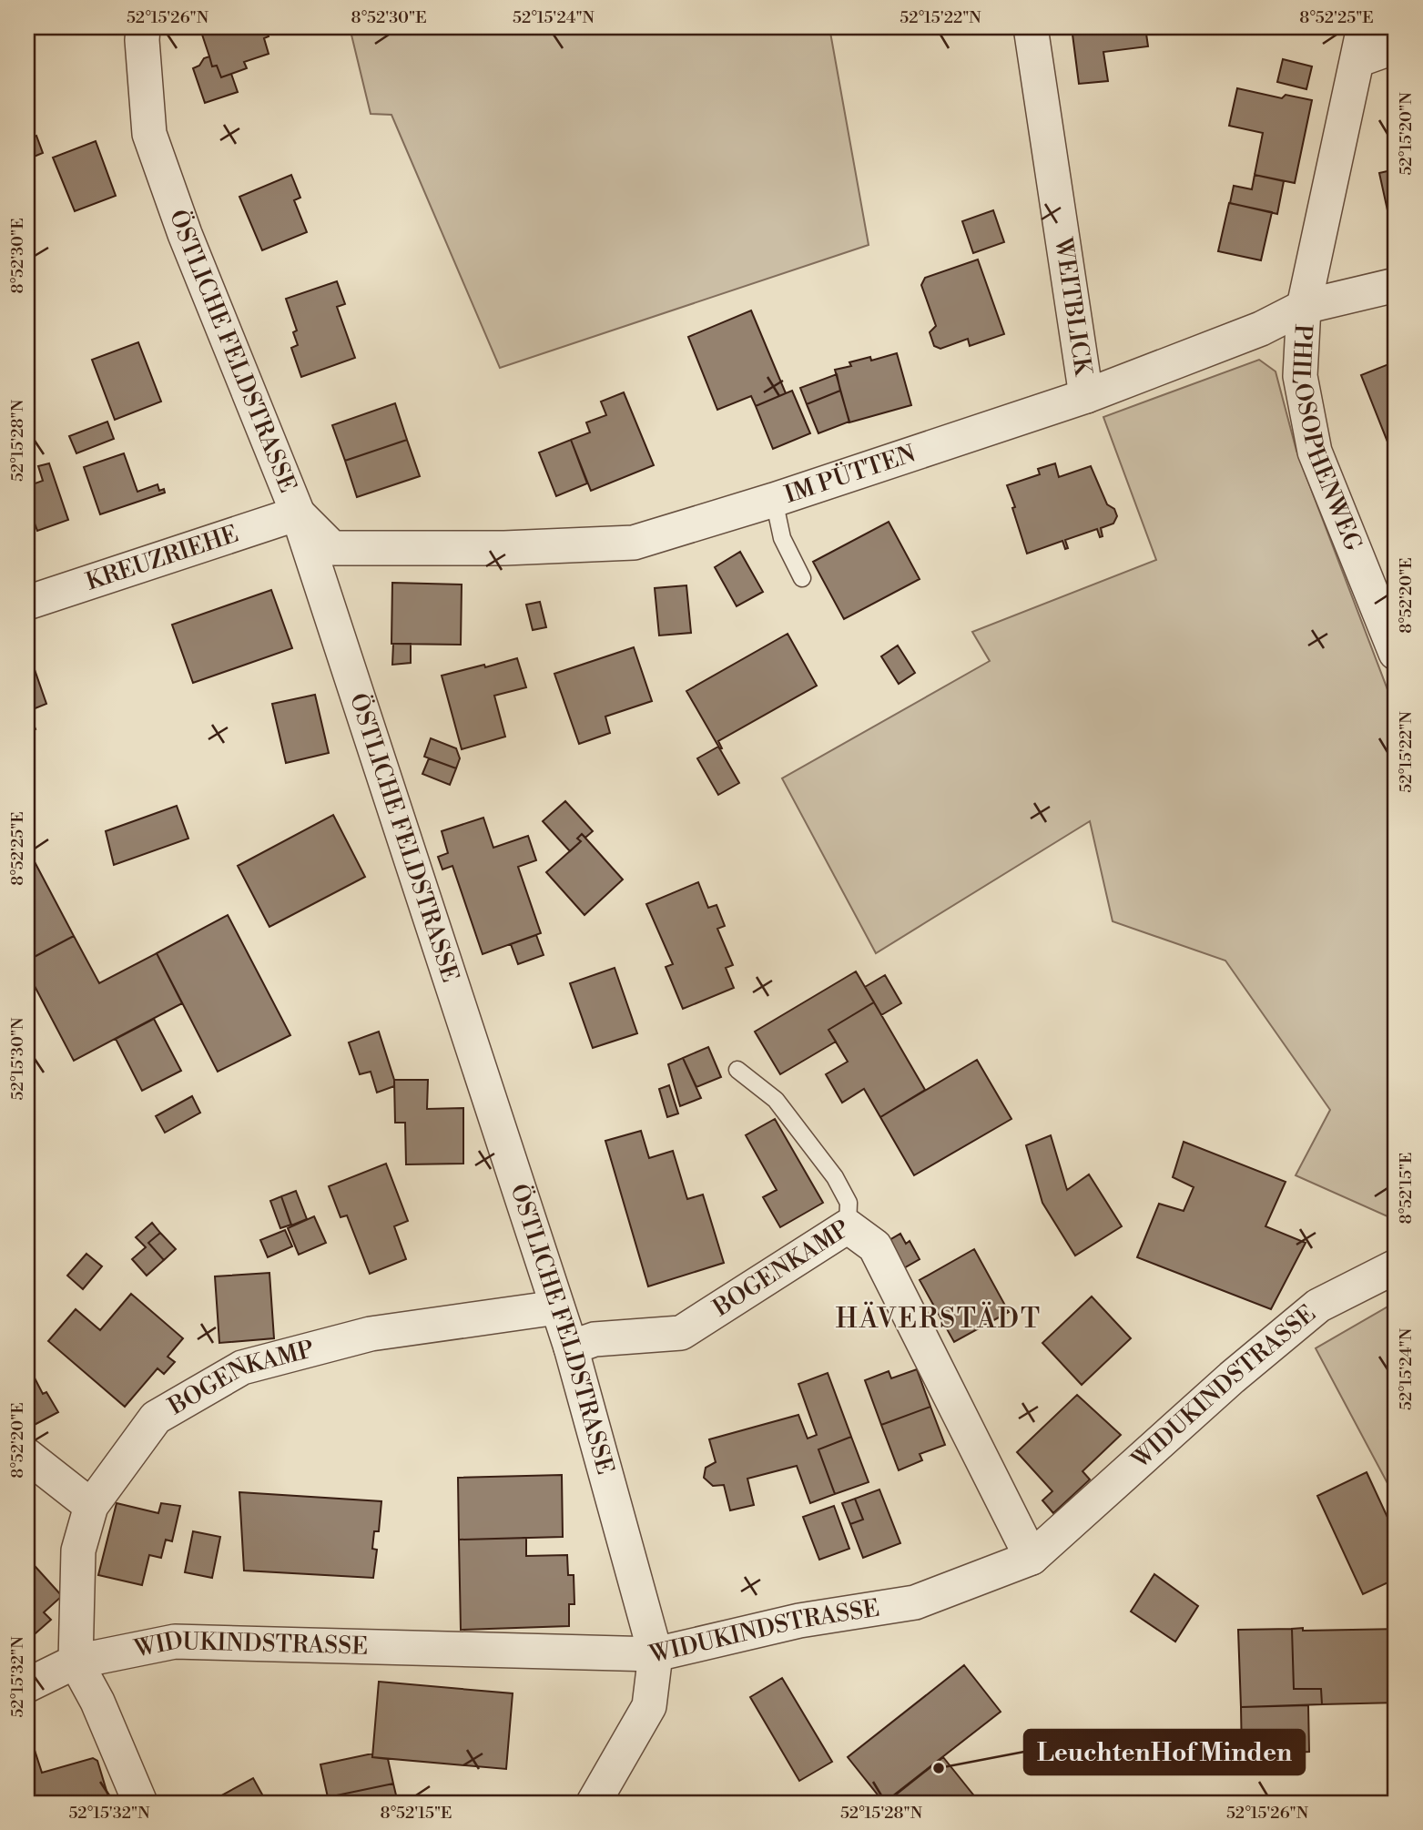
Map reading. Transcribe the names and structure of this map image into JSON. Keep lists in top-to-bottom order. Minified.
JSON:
{"streets":{"street":["WEITBLICK","ÖSTLICHE FELDSTRASSE","PHILOSOPHENWEG","IM PÜTTEN","KREUZRIEHE","BOGENKAMP","WIDUKINDSTRASSE"]},"crossings":[["WEITBLICK","IM PÜTTEN"],["ÖSTLICHE FELDSTRASSE","IM PÜTTEN"],["ÖSTLICHE FELDSTRASSE","KREUZRIEHE"],["ÖSTLICHE FELDSTRASSE","BOGENKAMP"],["ÖSTLICHE FELDSTRASSE","WIDUKINDSTRASSE"],["PHILOSOPHENWEG","IM PÜTTEN"],["IM PÜTTEN","KREUZRIEHE"],["BOGENKAMP","WIDUKINDSTRASSE"]],"districts":["HÄVERSTÄDT"],"places":["LeuchtenHof Minden"],"coordinates":["52°15'26\"N","8°52'30\"E","52°15'24\"N","52°15'22\"N","8°52'25\"E","52°15'20\"N","52°15'28\"N","8°52'20\"E","52°15'30\"N","8°52'15\"E","52°15'32\"N"]}
